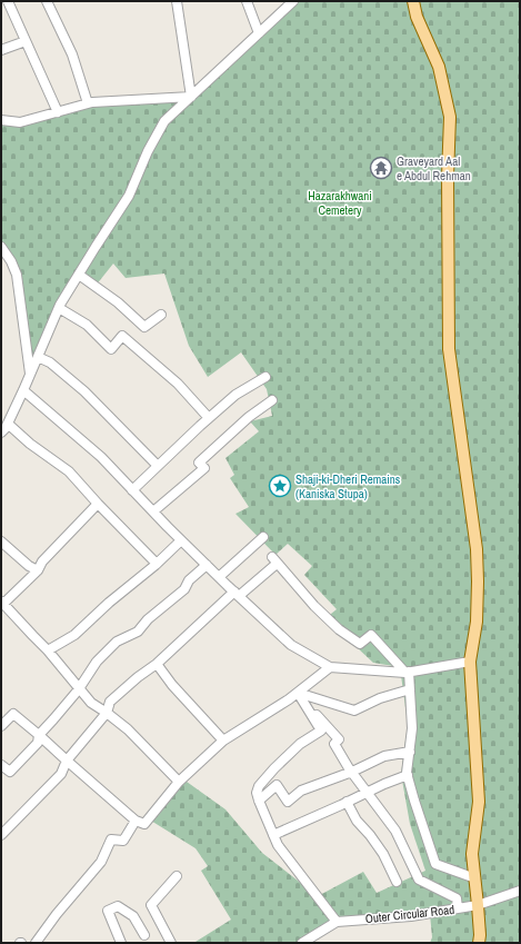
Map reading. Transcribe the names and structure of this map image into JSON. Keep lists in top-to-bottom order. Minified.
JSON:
{"streets":{"street":["Outer Circular Road"]},"parks":["Hazarakhwani Cemetery"],"places":{"temple":["Graveyard Aal e Abdul Rehman"],"place":["Shaji-ki-Dheri Remains (Kaniska Stupa)"]}}
